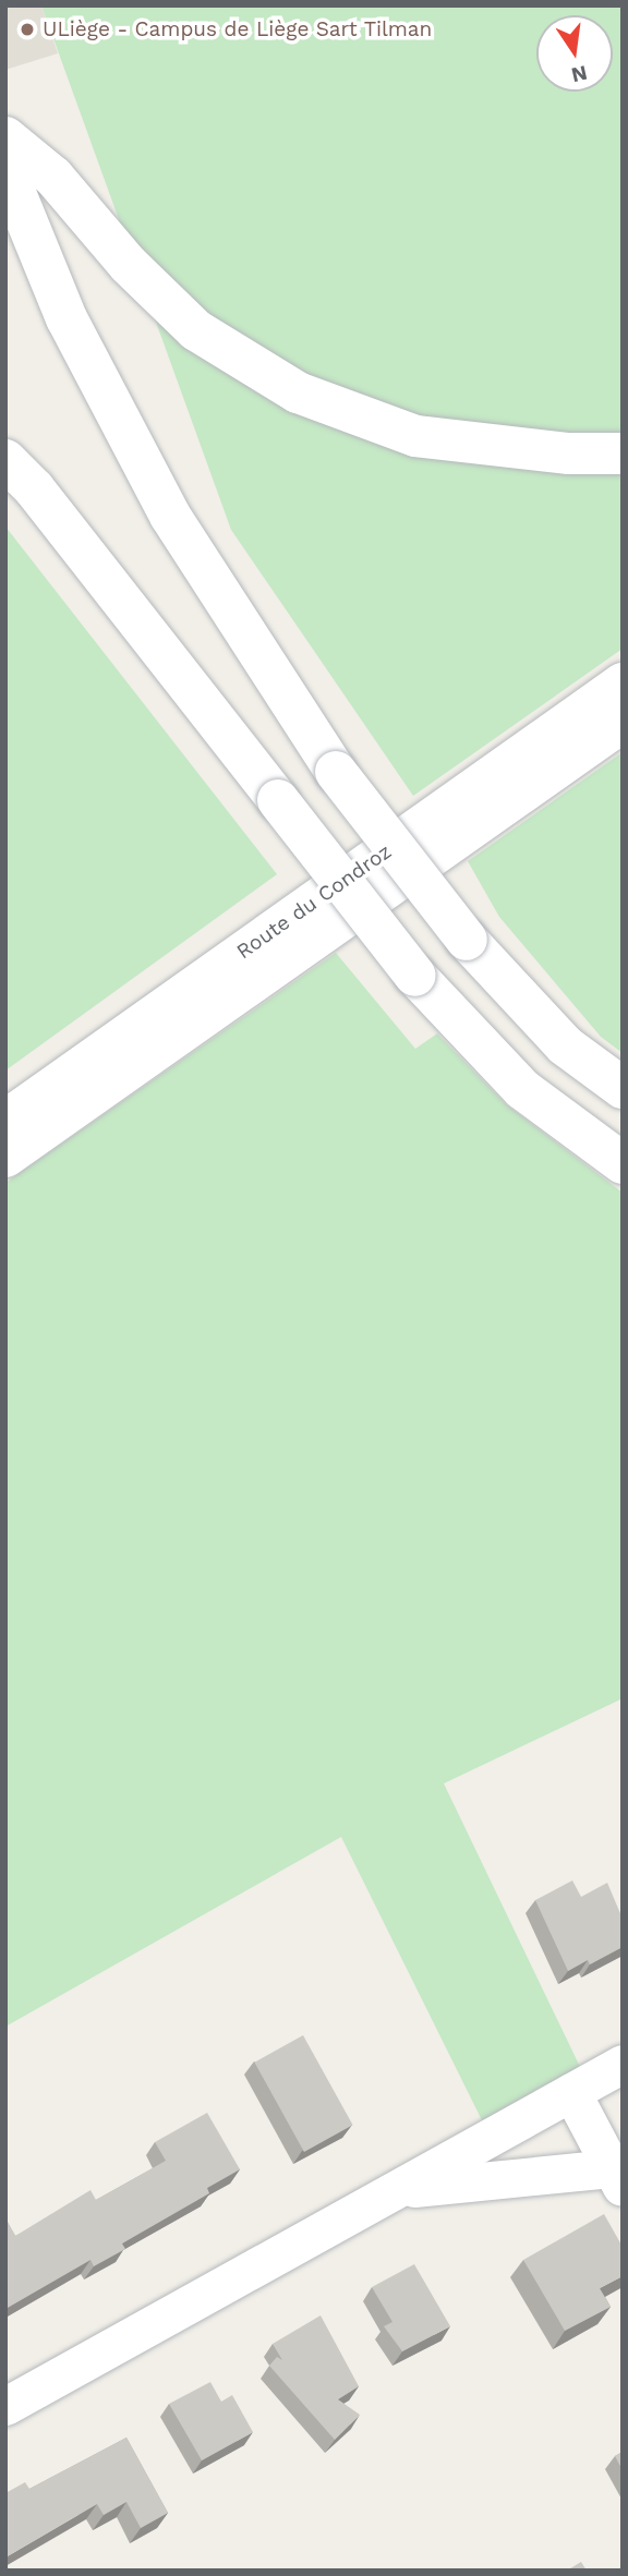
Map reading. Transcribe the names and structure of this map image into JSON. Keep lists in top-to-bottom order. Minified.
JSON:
{"streets":{"main road":["Route du Condroz"]},"places":["ULiège - Campus de Liège Sart Tilman"],"north":"bottom"}
